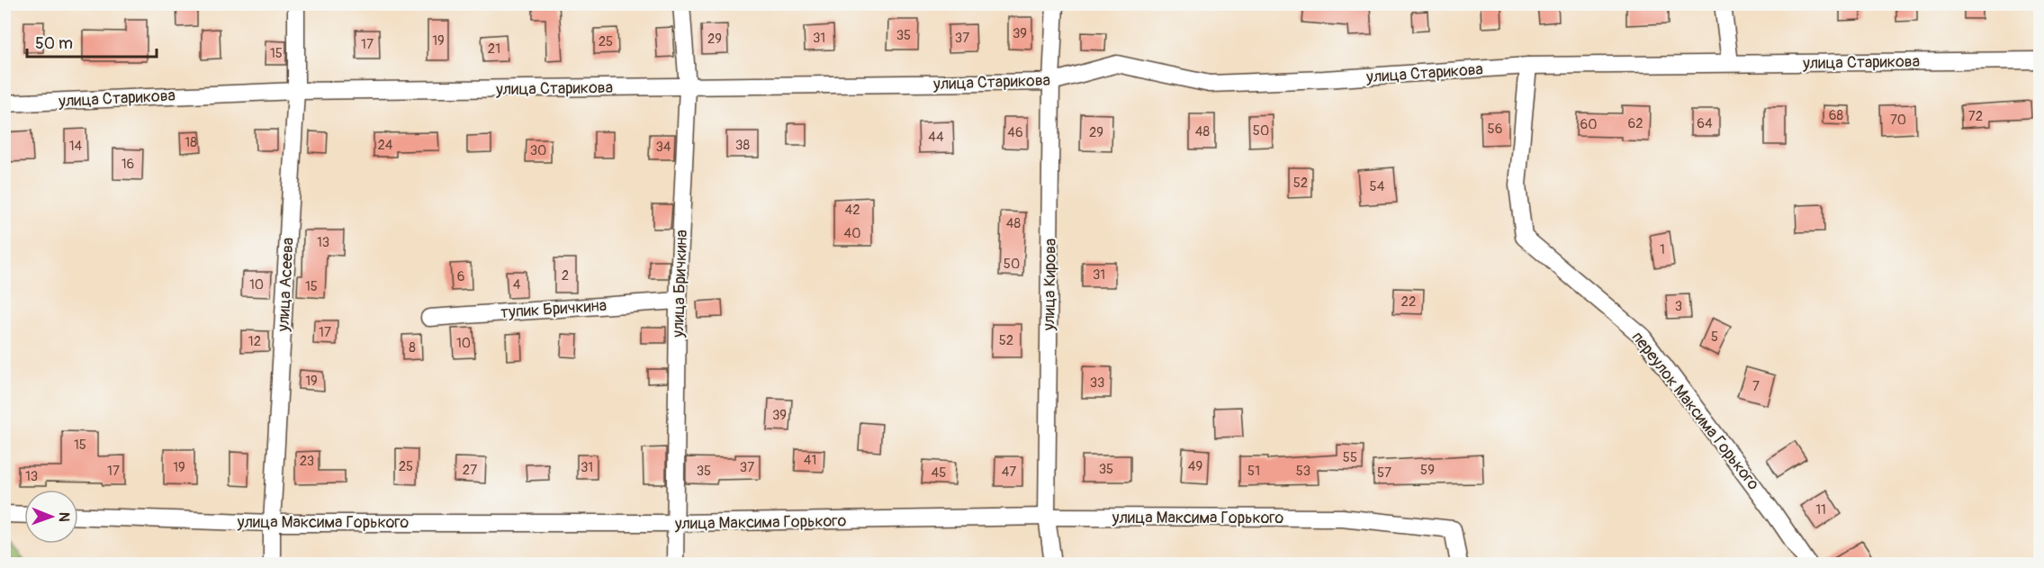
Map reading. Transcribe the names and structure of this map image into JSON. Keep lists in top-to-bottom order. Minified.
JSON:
{"streets":{"street":["улица Старикова","улица Бричкина","улица Асеева","улица Кирова","тупик Бричкина","переулок Максима Горького","улица Максима Горького"]},"crossings":[["улица Старикова","улица Бричкина"],["улица Старикова","улица Асеева"],["улица Старикова","улица Кирова"],["улица Старикова","переулок Максима Горького"],["улица Бричкина","тупик Бричкина"],["улица Бричкина","улица Максима Горького"],["улица Асеева","улица Максима Горького"],["улица Кирова","улица Максима Горького"]],"house_numbers":["39","35","31","37","29","19","25","17","21","15","68","72","70","62","64","60","56","50","48","46","29","44","18","24","38","14","34","30","16","52","54","42","48","40","13","1","50","31","2","6","10","4","15","22","3","17","5","52","12","10","8","19","33","7","39","15","55","41","23","25","49","19","31","37","35","27","59","17","35","51","53","47","45","57","13","11"],"scale_bar":"50 m","north":"right"}
